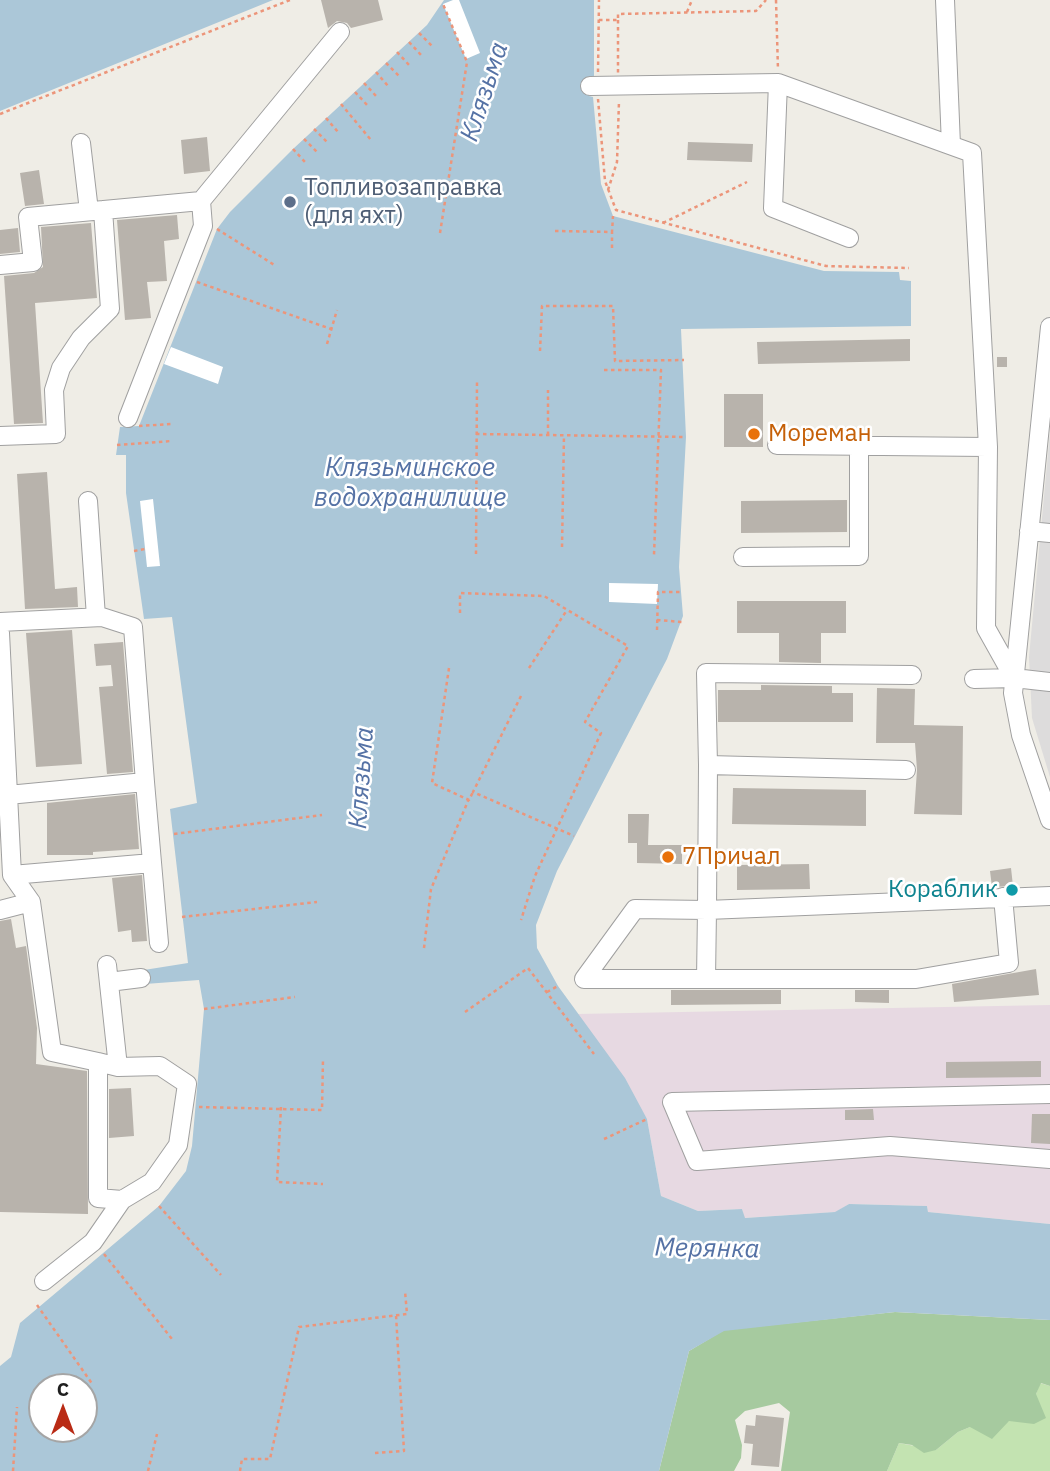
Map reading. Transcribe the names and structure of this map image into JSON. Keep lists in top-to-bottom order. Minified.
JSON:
{"water":["Клязьма","Клязьминское водохранилище","Мерянка"],"places":["Топливозаправка (для яхт)","Мореман","7Причал","Кораблик"],"north":"top"}
